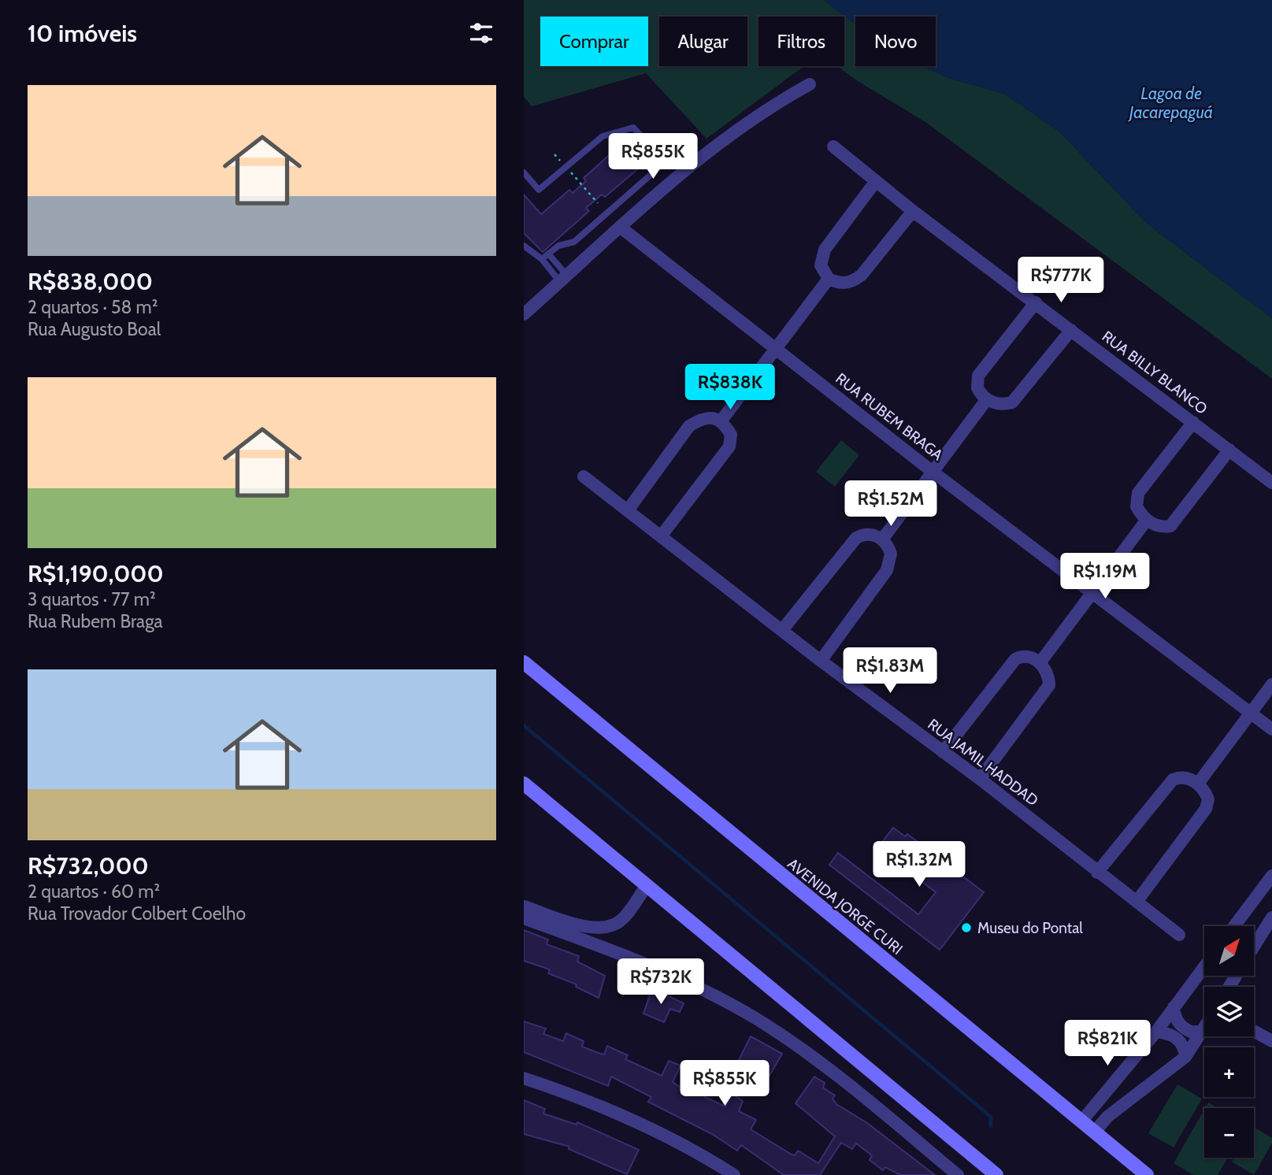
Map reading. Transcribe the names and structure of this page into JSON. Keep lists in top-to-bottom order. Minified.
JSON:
{"streets":{"street":["RUA BILLY BLANCO","RUA RUBEM BRAGA","RUA JAMIL HADDAD","AVENIDA JORGE CURI"]},"water":["Lagoa de Jacarepaguá"],"places":["Museu do Pontal"],"north":"top right","page":{"heading":"10 imóveis","chip":["Comprar","Alugar","Filtros","Novo"],"list":[{"name":"R$838,000","note":"2 quartos · 58 m² · Rua Augusto Boal"},{"name":"R$1,190,000","note":"3 quartos · 77 m² · Rua Rubem Braga"},{"name":"R$732,000","note":"2 quartos · 60 m² · Rua Trovador Colbert Coelho"}],"price":["R$855K","R$777K","R$838K","R$1.52M","R$1.19M","R$1.83M","R$1.32M","R$732K","R$821K","R$855K"],"map_buttons":["+","−"]}}
